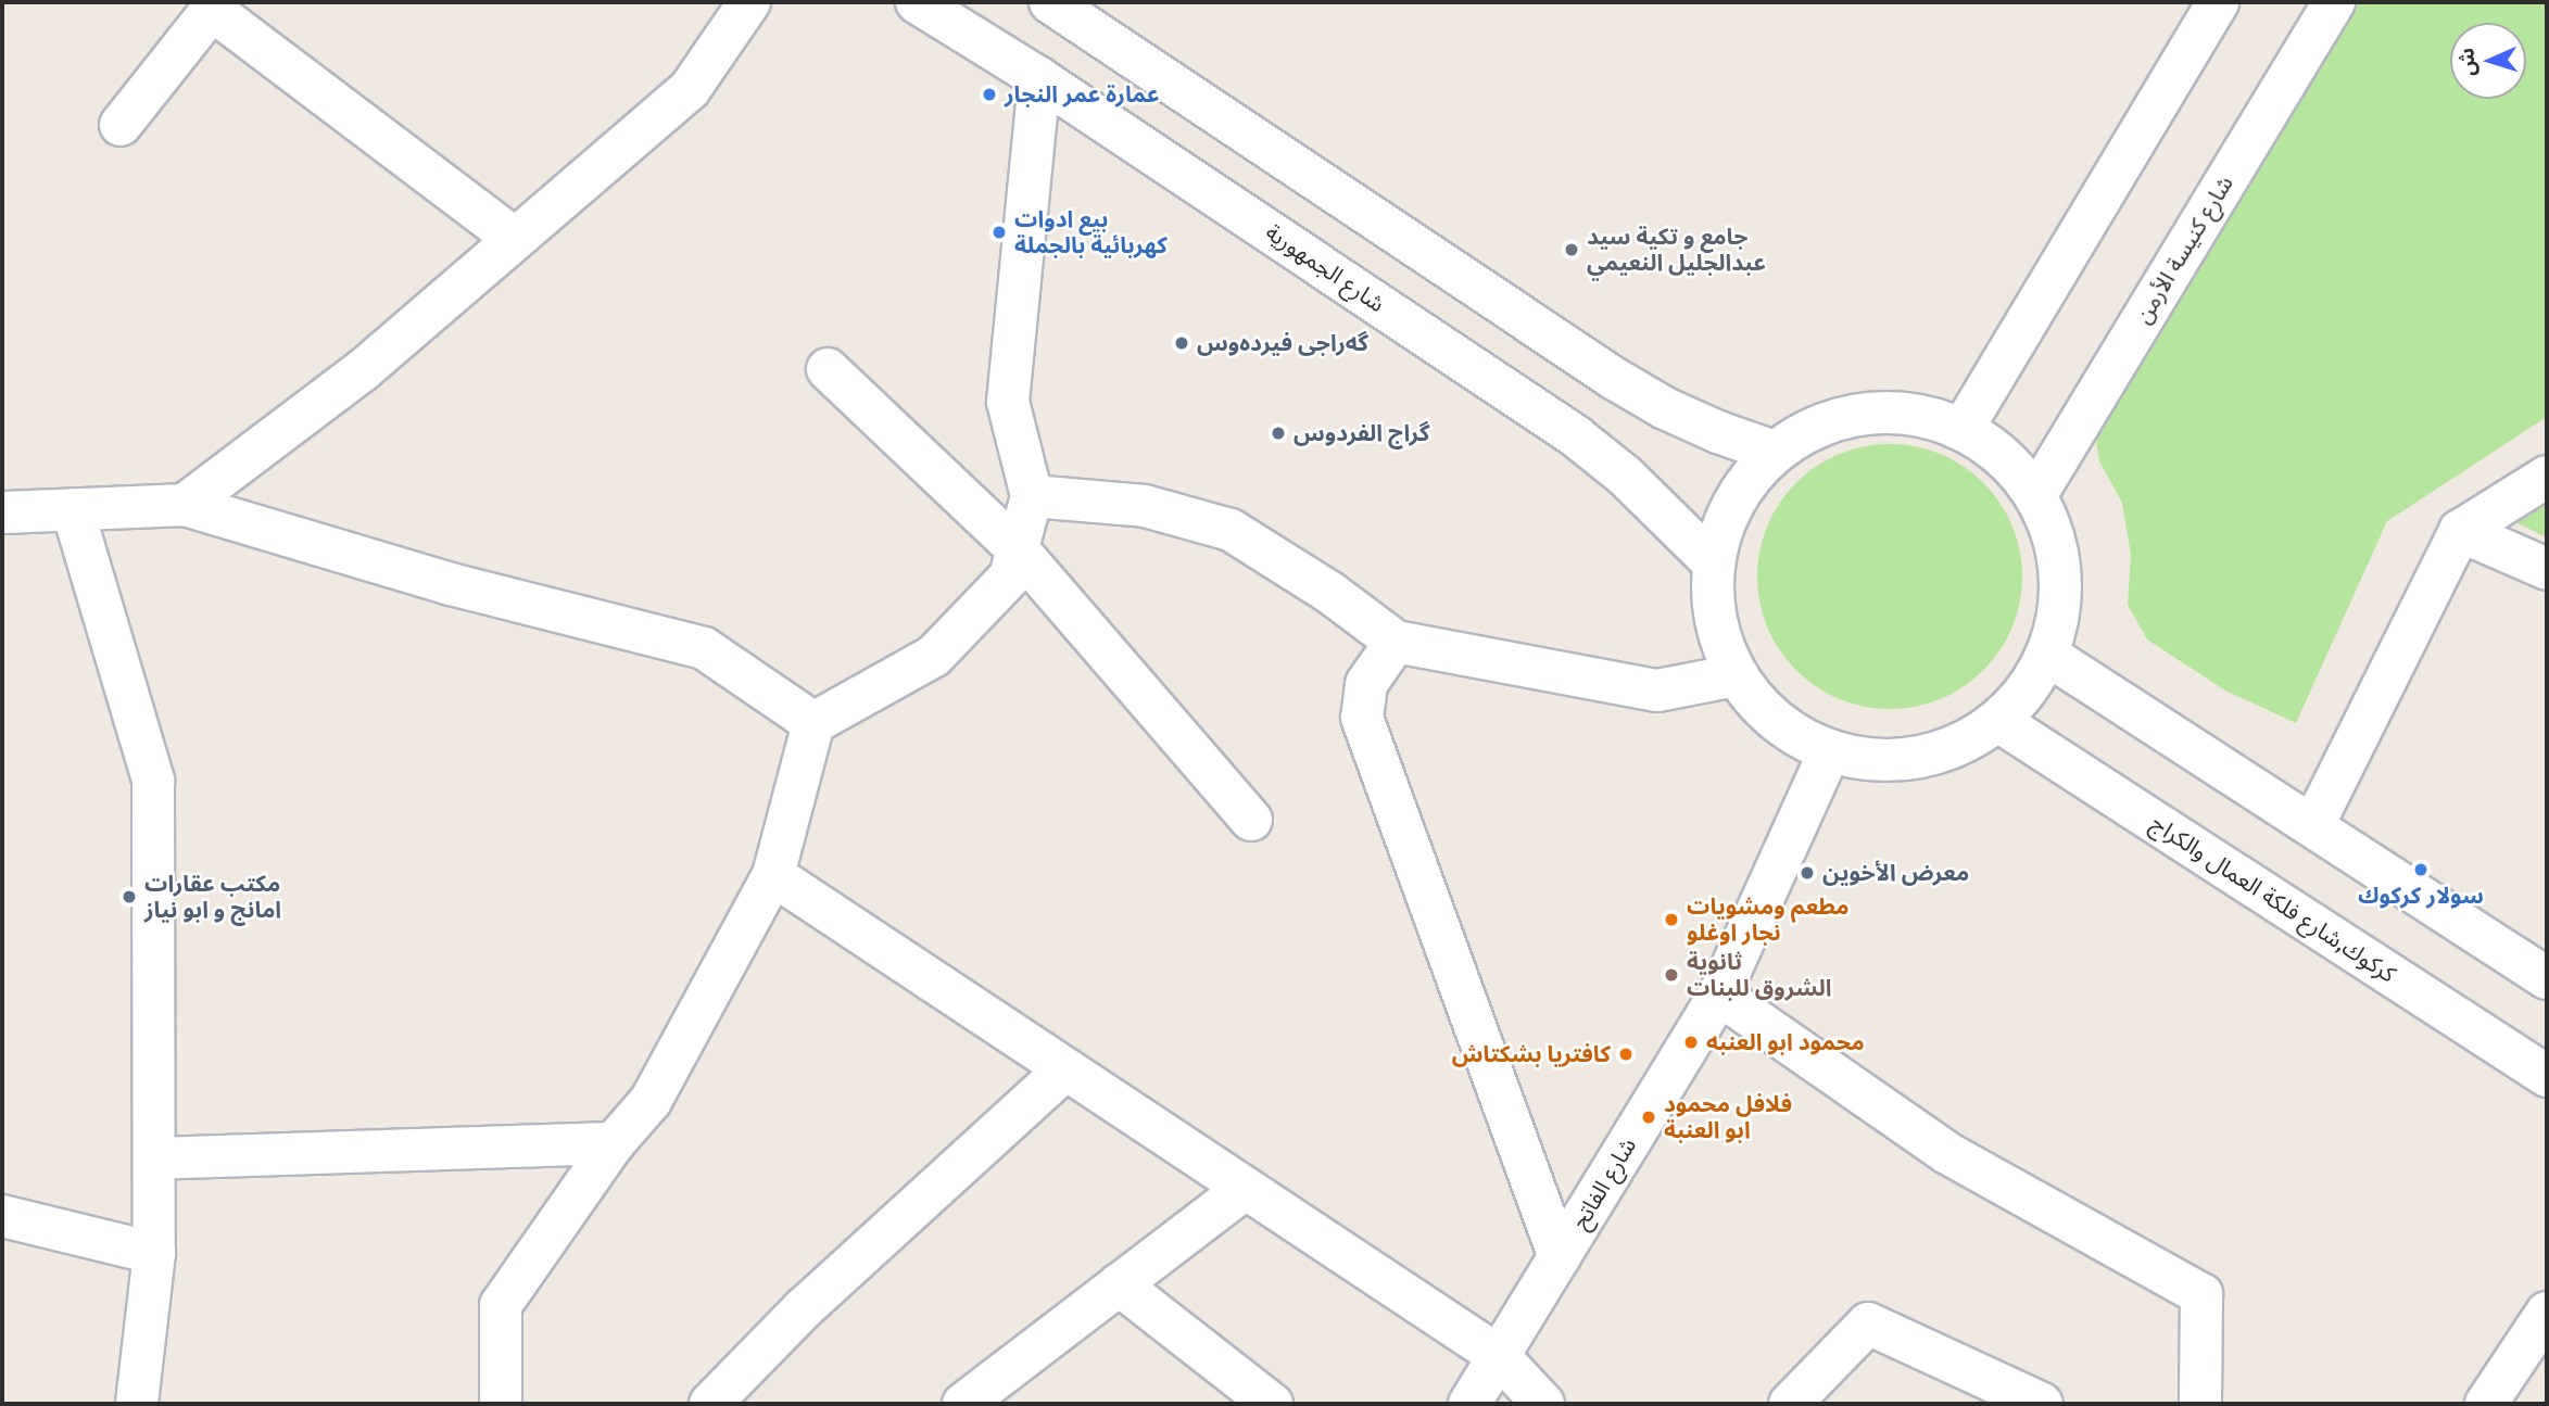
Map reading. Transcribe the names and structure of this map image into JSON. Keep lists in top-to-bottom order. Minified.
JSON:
{"streets":{"street":["شارع كنيسة الأرمن","شارع الجمهورية","كركوك,شارع فلكة العمال والكراج","شارع الفاتح"]},"places":["عمارة عمر النجار","بيع ادوات كهربائية بالجملة","جامع و تكية سيد عبدالجليل النعيمي","گەراجی فیردەوس","گراج الفردوس","سولار كركوك","معرض الأخوين","مكتب عقارات امانج و ابو نياز","مطعم ومشويات نجار اوغلو","ثانوية الشروق للبنات","محمود ابو العنبه","كافتريا بشكتاش","فلافل محمود ابو العنبة"],"north":"left"}
